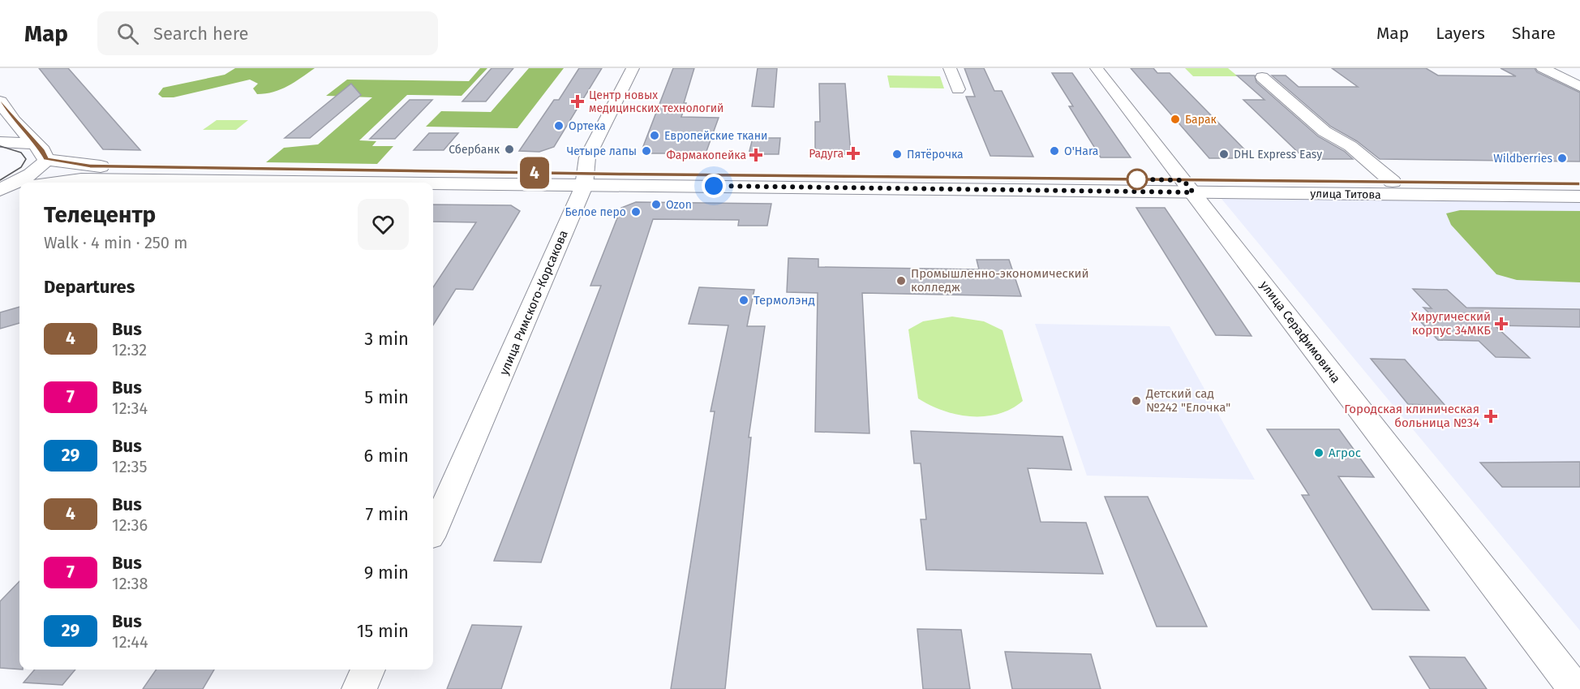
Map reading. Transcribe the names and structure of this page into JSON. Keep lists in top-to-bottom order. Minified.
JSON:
{"streets":{"main road":["улица Титова"],"street":["улица Римского-Корсакова","улица Серафимовича"]},"crossings":[["улица Титова","улица Римского-Корсакова"],["улица Титова","улица Серафимовича"]],"places":{"health":["Центр новых медицинских технологий","Радуга","Фармакопейка","Хиругический корпус 34МКБ","Городская клиническая больница №34"],"other":["Барак","Ортека","Европейские ткани","Сбербанк","Четыре лапы","O'Hara","Пятёрочка","DHL Express Easy","Wildberries","Ozon","Белое перо","Промышленно-экономический колледж","Термолэнд","Детский сад №242 \"Елочка\"","Агрос"]},"lines":["bus line 4"],"page":{"header":"Map","search":"Search here","nav":["Map","Layers","Share"],"on_map":"4","heading":[["Телецентр","Walk · 4 min · 250 m"],"Departures"],"list":[{"mark":"4","name":"Bus","note":"12:32","value":"3 min"},{"mark":"7","name":"Bus","note":"12:34","value":"5 min"},{"mark":"29","name":"Bus","note":"12:35","value":"6 min"},{"mark":"4","name":"Bus","note":"12:36","value":"7 min"},{"mark":"7","name":"Bus","note":"12:38","value":"9 min"},{"mark":"29","name":"Bus","note":"12:44","value":"15 min"}]}}
